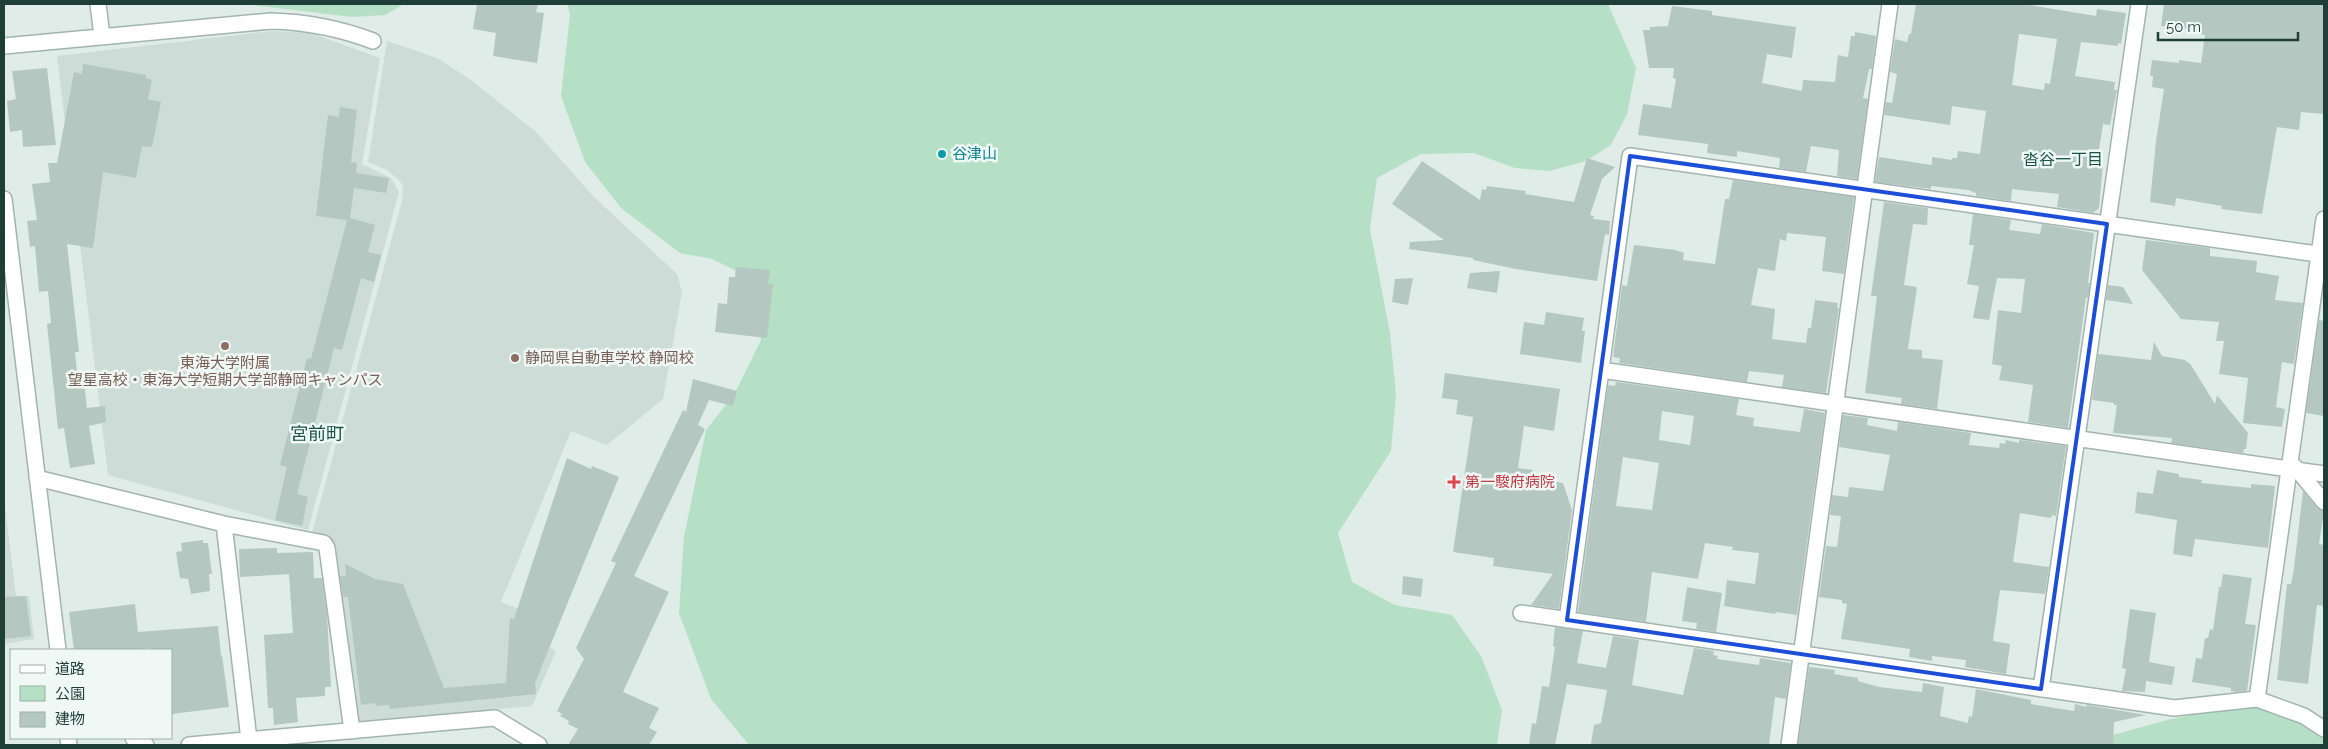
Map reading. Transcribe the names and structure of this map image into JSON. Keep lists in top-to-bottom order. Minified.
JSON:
{"districts":["沓谷一丁目","宮前町"],"places":{"other":["谷津山","東海大学附属 望星高校・東海大学短期大学部静岡キャンパス","静岡県自動車学校 静岡校"],"health":["第一駿府病院"]},"legend":["道路","公園","建物"],"scale_bar":"50 m"}
